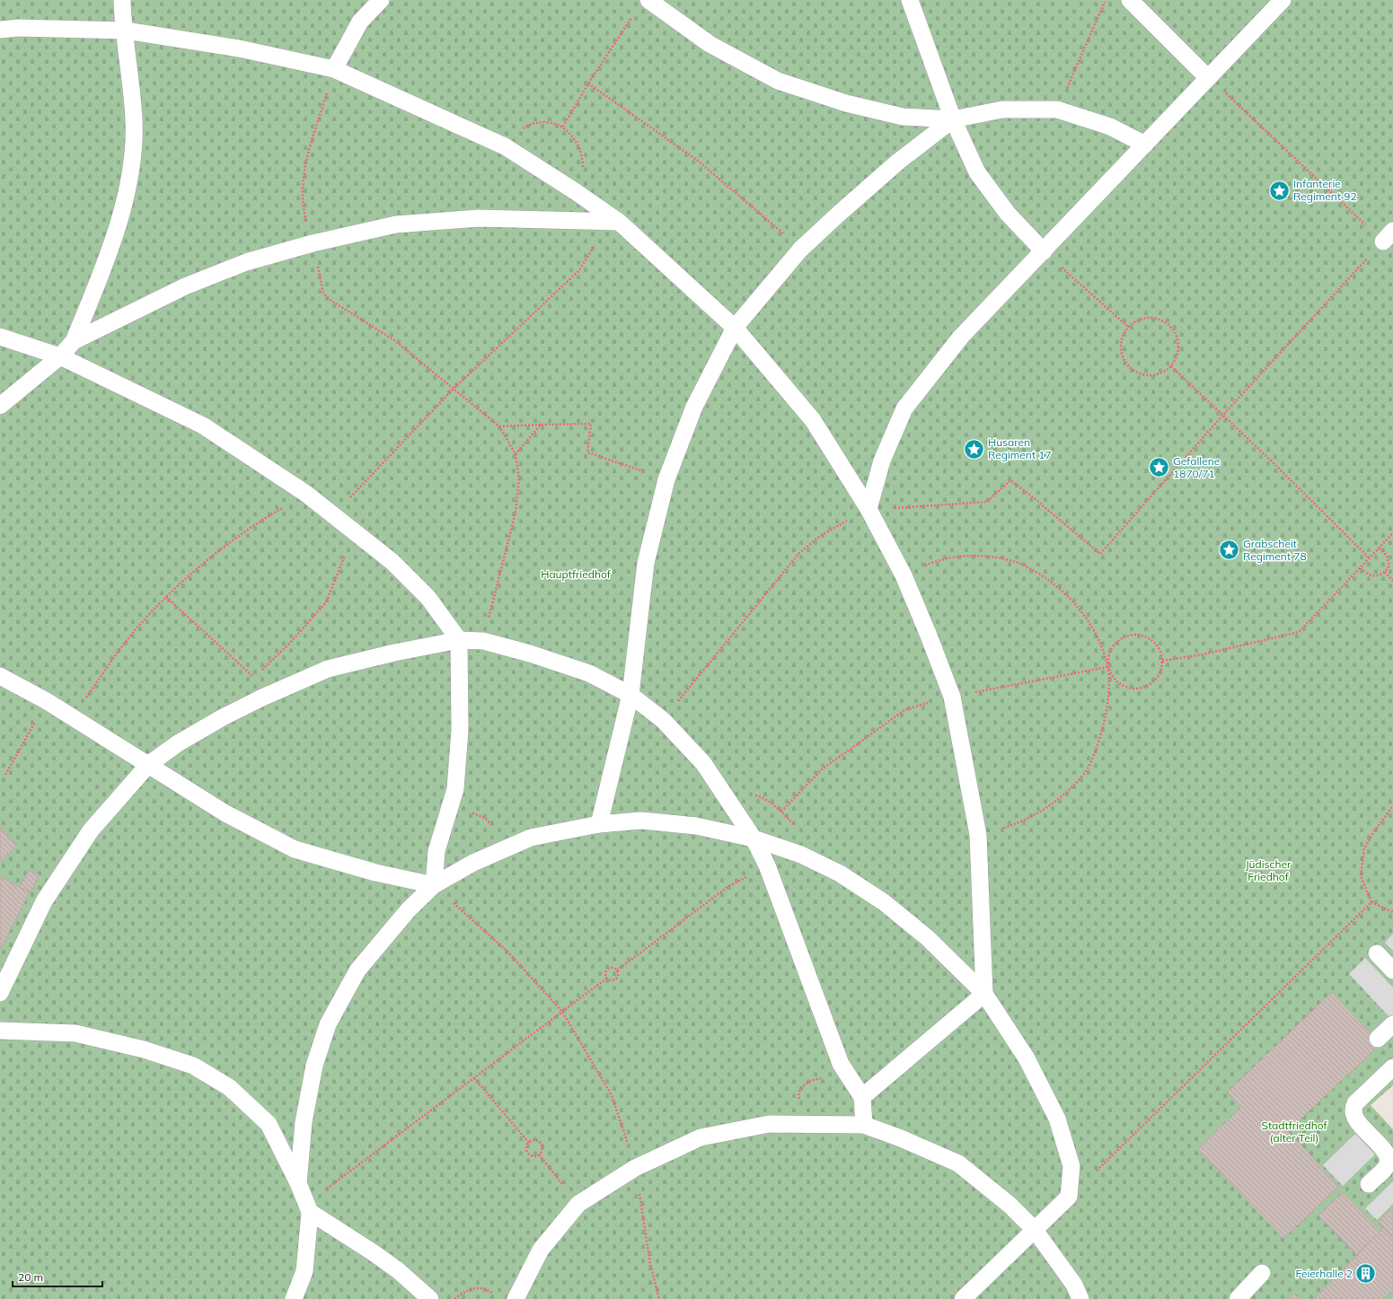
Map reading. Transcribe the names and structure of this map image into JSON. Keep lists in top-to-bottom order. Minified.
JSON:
{"parks":["Hauptfriedhof","Jüdischer Friedhof","Stadtfriedhof (alter Teil)"],"places":{"place":["Infanterie Regiment 92","Husaren Regiment 17","Gefallene 1870/71","Grabscheit Regiment 78"],"building":["Feierhalle 2"]},"scale_bar":"20 m"}
